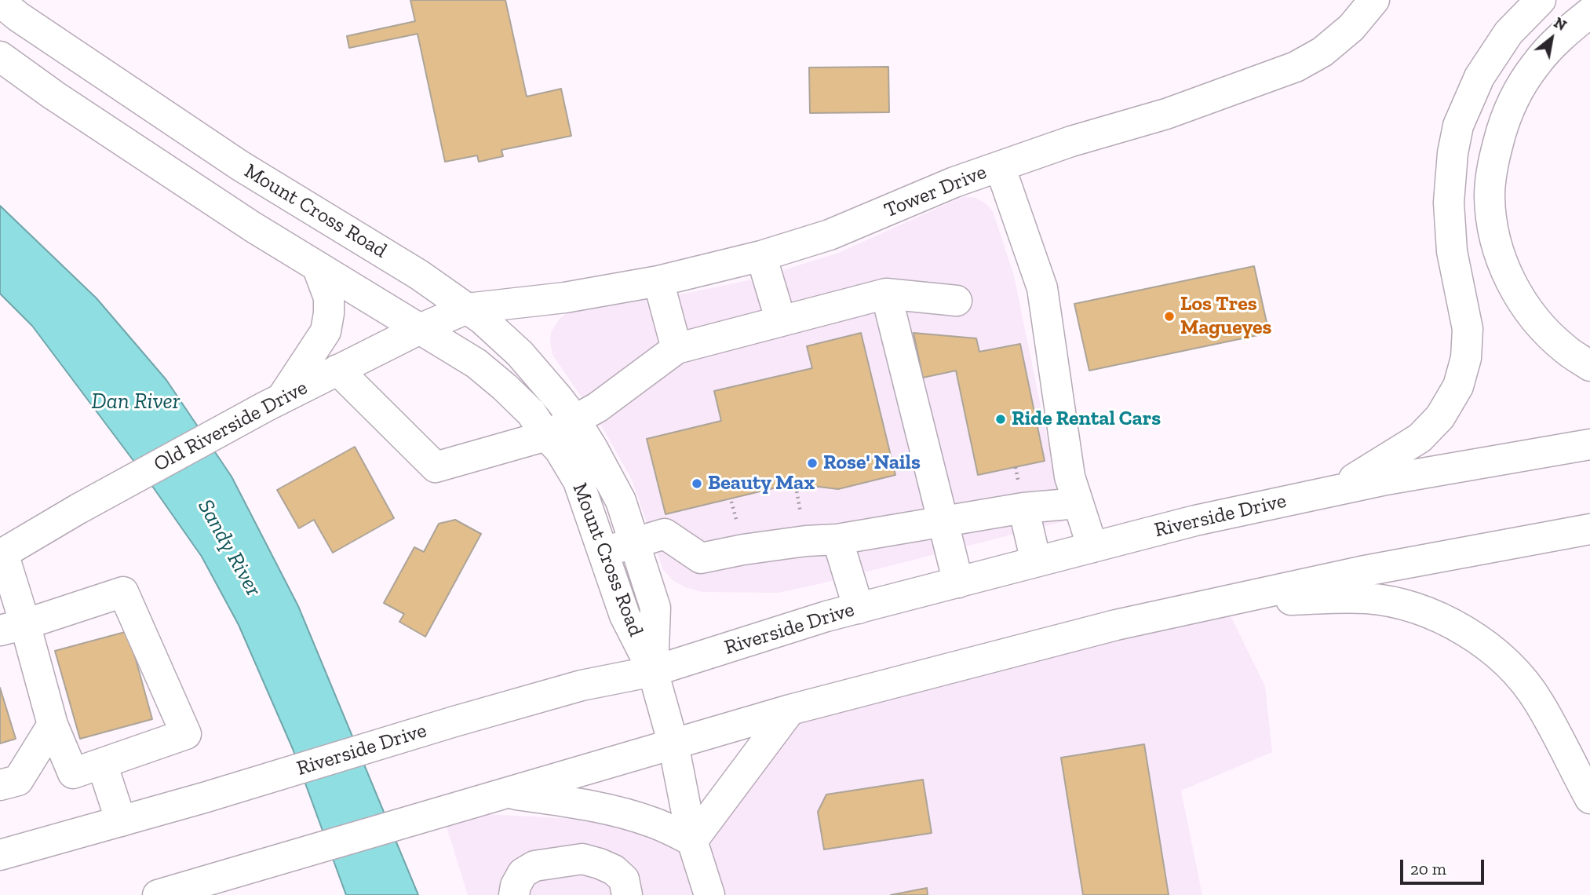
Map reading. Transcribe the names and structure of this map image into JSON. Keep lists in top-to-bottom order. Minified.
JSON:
{"streets":{"main road":["Tower Drive","Mount Cross Road","Old Riverside Drive","Riverside Drive"]},"crossings":[["Tower Drive","Mount Cross Road"],["Tower Drive","Old Riverside Drive"],["Mount Cross Road","Old Riverside Drive"],["Mount Cross Road","Riverside Drive"]],"water":["Dan River","Sandy River"],"places":["Los Tres Magueyes","Ride Rental Cars","Rose' Nails","Beauty Max"],"scale_bar":"20 m","north":"top right"}
